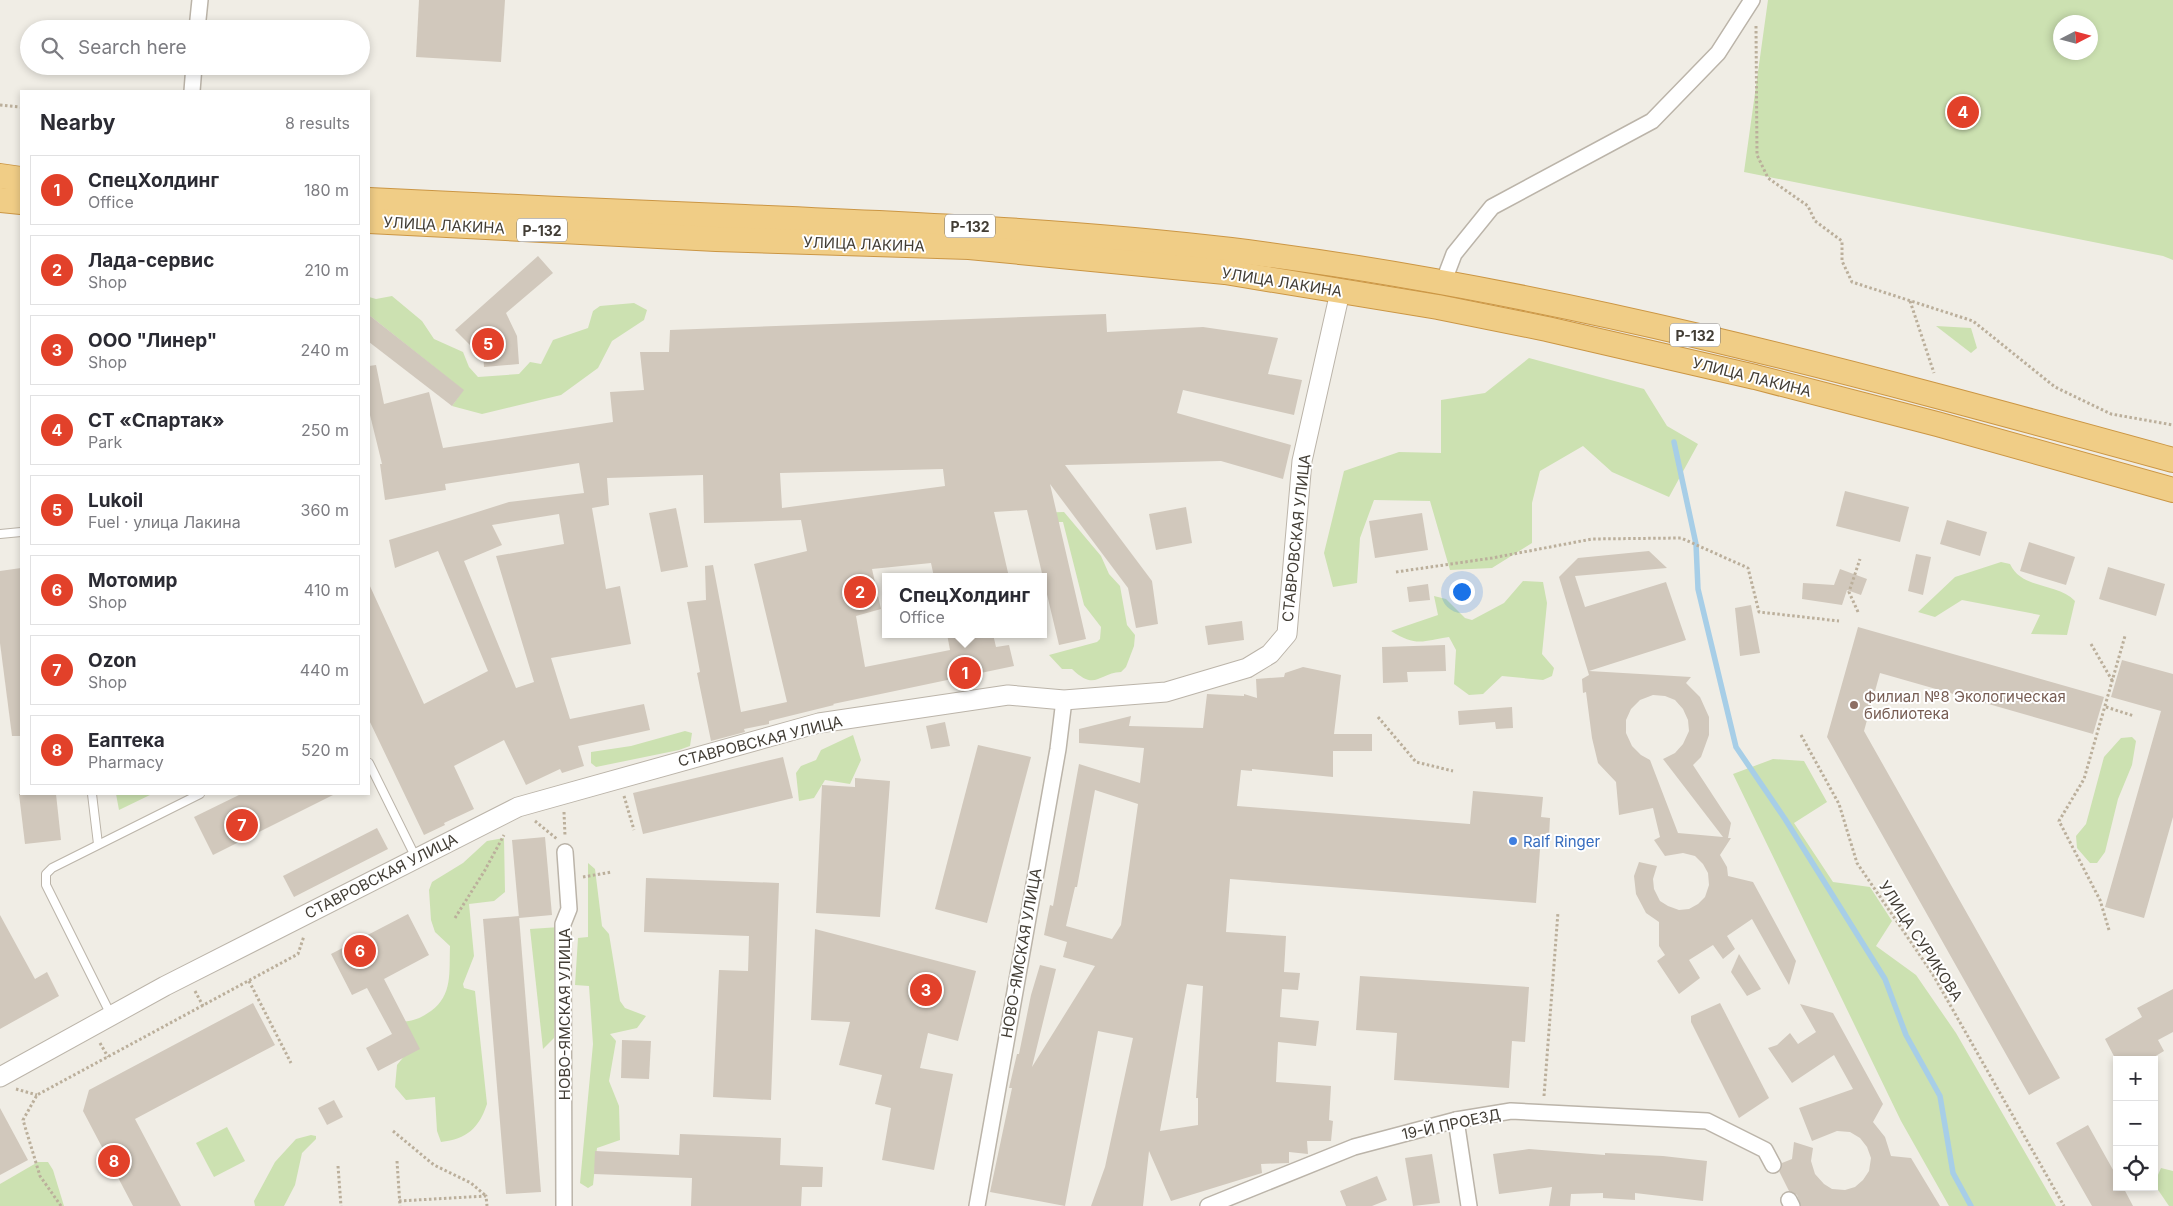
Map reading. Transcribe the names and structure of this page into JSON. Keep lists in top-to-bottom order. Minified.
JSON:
{"streets":{"highway":["УЛИЦА ЛАКИНА","Р-132"],"street":["СТАВРОВСКАЯ УЛИЦА","НОВО-ЯМСКАЯ УЛИЦА","19-Й ПРОЕЗД"],"path":["УЛИЦА СУРИКОВА"]},"crossings":[["УЛИЦА ЛАКИНА","СТАВРОВСКАЯ УЛИЦА"],["СТАВРОВСКАЯ УЛИЦА","НОВО-ЯМСКАЯ УЛИЦА"]],"places":["Филиал №8 Экологическая библиотека","Ralf Ringer"],"north":"right","page":{"search":"Search here","heading":["Nearby","8 results"],"pins":["4","5","2","1","7","6","3","8"],"list":[{"mark":"1","name":"СпецХолдинг","note":"Office","value":"180 m"},{"mark":"2","name":"Лада-сервис","note":"Shop","value":"210 m"},{"mark":"3","name":"ООО \"Линер\"","note":"Shop","value":"240 m"},{"mark":"4","name":"СТ «Спартак»","note":"Park","value":"250 m"},{"mark":"5","name":"Lukoil","note":"Fuel · улица Лакина","value":"360 m"},{"mark":"6","name":"Мотомир","note":"Shop","value":"410 m"},{"mark":"7","name":"Ozon","note":"Shop","value":"440 m"},{"mark":"8","name":"Еаптека","note":"Pharmacy","value":"520 m"}],"popup":["СпецХолдинг","Office"],"map_buttons":["+","−"]}}
